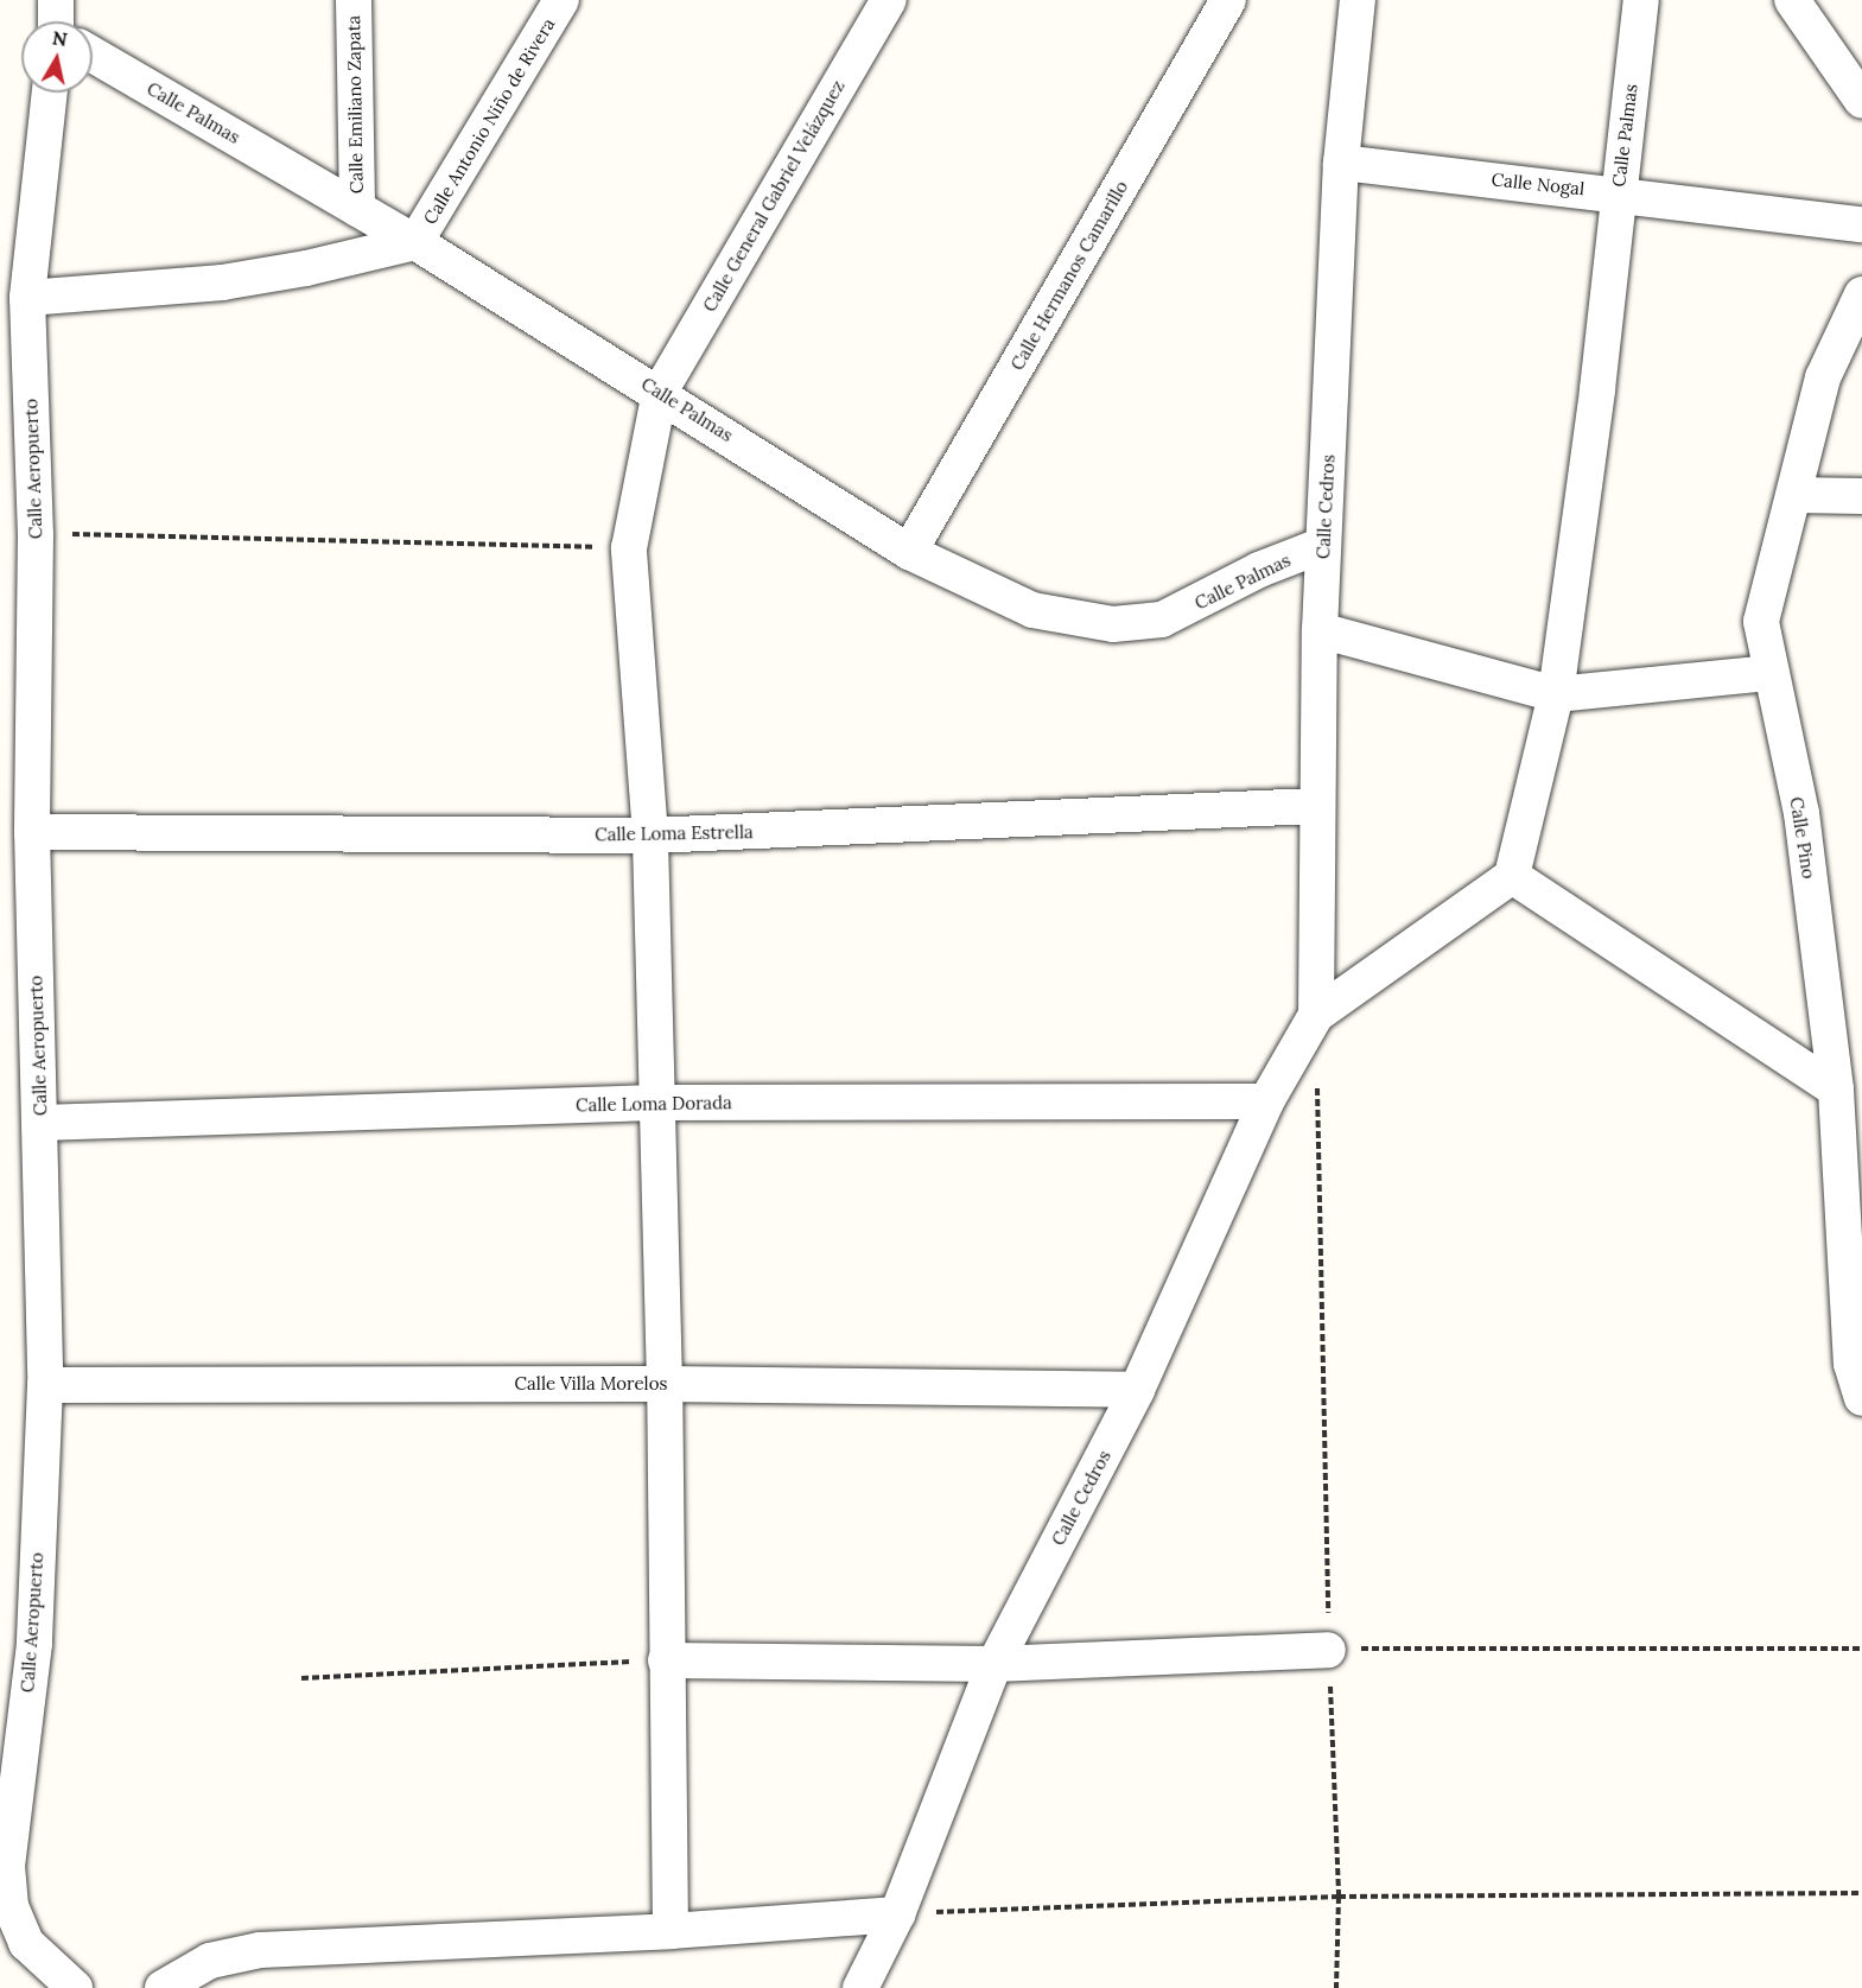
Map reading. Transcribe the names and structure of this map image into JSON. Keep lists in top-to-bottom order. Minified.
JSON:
{"streets":{"street":["Calle Emiliano Zapata","Calle Palmas","Calle Antonio Niño de Rivera","Calle Nogal","Calle General Gabriel Velázquez","Calle Hermanos Camarillo","Calle Aeropuerto","Calle Cedros","Calle Loma Estrella","Calle Pino","Calle Loma Dorada","Calle Villa Morelos"]},"crossings":[["Calle Emiliano Zapata","Calle Palmas"],["Calle Palmas","Calle Antonio Niño de Rivera"],["Calle Palmas","Calle Nogal"],["Calle Palmas","Calle General Gabriel Velázquez"],["Calle Palmas","Calle Hermanos Camarillo"],["Calle Palmas","Calle Cedros"],["Calle Nogal","Calle Cedros"],["Calle General Gabriel Velázquez","Calle Loma Estrella"],["Calle General Gabriel Velázquez","Calle Loma Dorada"],["Calle General Gabriel Velázquez","Calle Villa Morelos"],["Calle Aeropuerto","Calle Loma Estrella"],["Calle Aeropuerto","Calle Loma Dorada"],["Calle Aeropuerto","Calle Villa Morelos"],["Calle Cedros","Calle Loma Estrella"],["Calle Cedros","Calle Loma Dorada"],["Calle Cedros","Calle Villa Morelos"]],"north":"top"}
